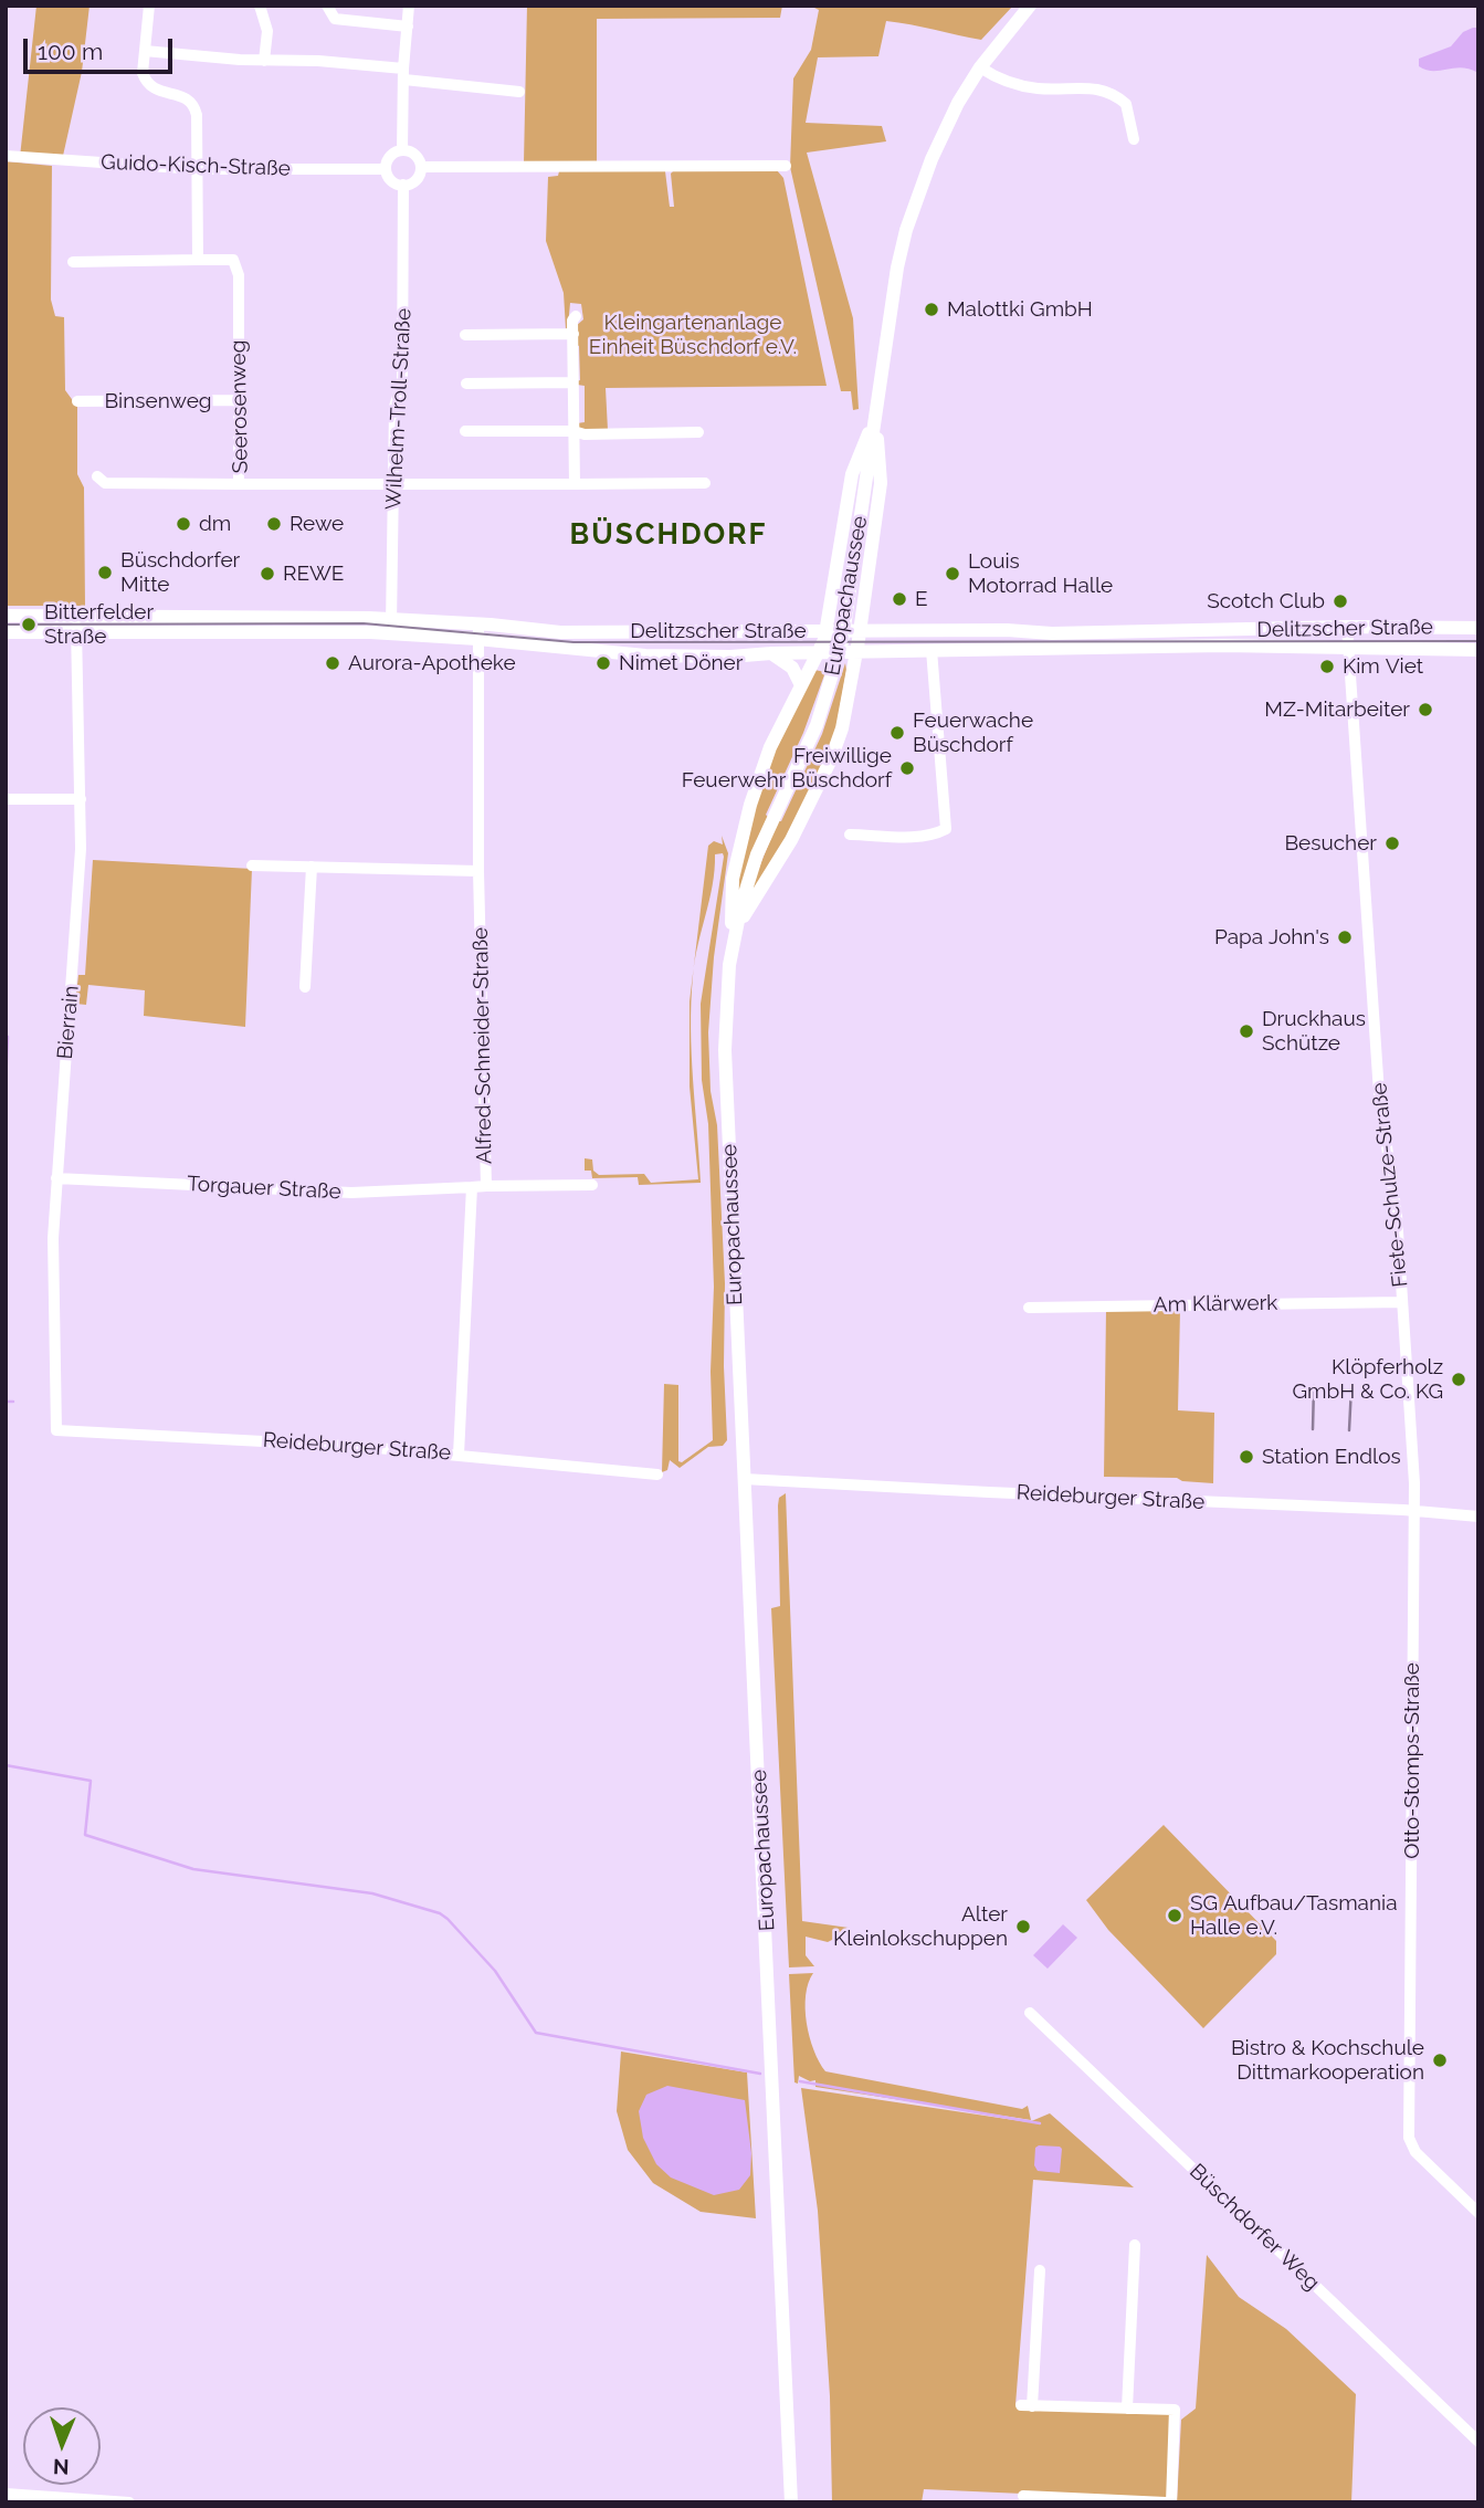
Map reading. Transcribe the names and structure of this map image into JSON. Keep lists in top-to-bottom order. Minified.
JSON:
{"streets":{"main road":["Europachaussee","Delitzscher Straße"],"street":["Guido-Kisch-Straße","Binsenweg","Seerosenweg","Wilhelm-Troll-Straße","Bierrain","Alfred-Schneider-Straße","Fiete-Schulze-Straße","Torgauer Straße","Am Klärwerk","Reideburger Straße","Otto-Stomps-Straße","Büschdorfer Weg"]},"crossings":[["Guido-Kisch-Straße","Wilhelm-Troll-Straße"],["Binsenweg","Seerosenweg"],["Seerosenweg","Wilhelm-Troll-Straße"],["Wilhelm-Troll-Straße","Delitzscher Straße"],["Europachaussee","Reideburger Straße"],["Delitzscher Straße","Bierrain"],["Delitzscher Straße","Alfred-Schneider-Straße"],["Delitzscher Straße","Fiete-Schulze-Straße"],["Bierrain","Torgauer Straße"],["Bierrain","Reideburger Straße"],["Alfred-Schneider-Straße","Torgauer Straße"],["Alfred-Schneider-Straße","Reideburger Straße"],["Fiete-Schulze-Straße","Am Klärwerk"],["Fiete-Schulze-Straße","Reideburger Straße"],["Fiete-Schulze-Straße","Otto-Stomps-Straße"],["Reideburger Straße","Otto-Stomps-Straße"]],"districts":["BÜSCHDORF"],"parks":["Kleingartenanlage Einheit Büschdorf e.V."],"places":["Malottki GmbH","dm","Rewe","Büschdorfer Mitte","REWE","Louis Motorrad Halle","E","Scotch Club","Bitterfelder Straße","Aurora-Apotheke","Nimet Döner","Kim Viet","MZ-Mitarbeiter","Feuerwache Büschdorf","Freiwillige Feuerwehr Büschdorf","Besucher","Papa John's","Druckhaus Schütze","Klöpferholz GmbH & Co. KG","Station Endlos","SG Aufbau/Tasmania Halle e.V.","Alter Kleinlokschuppen","Bistro & Kochschule Dittmarkooperation"],"scale_bar":"100 m","north":"bottom"}
